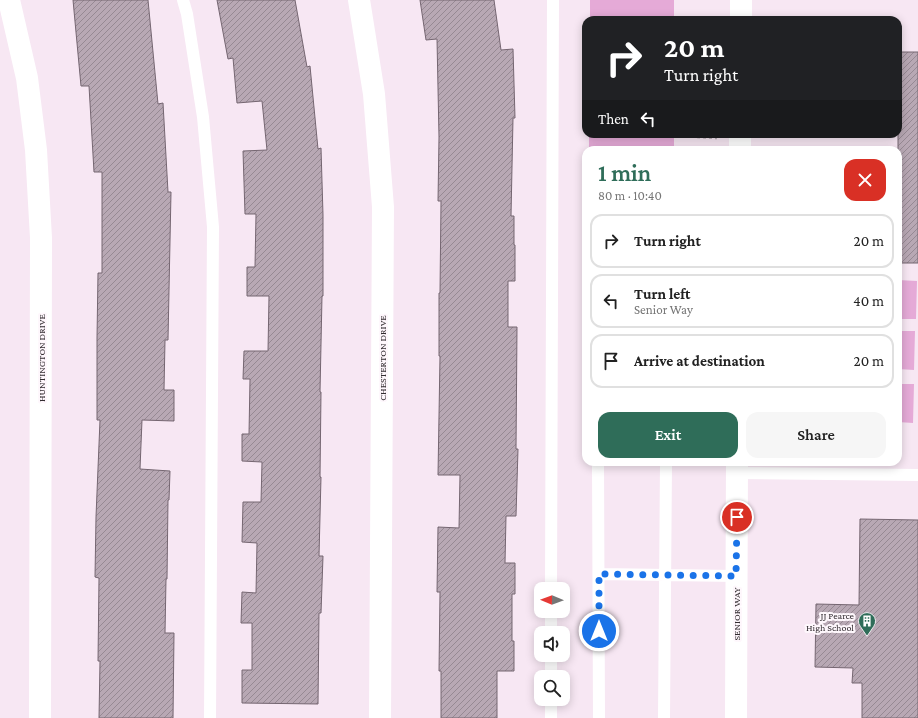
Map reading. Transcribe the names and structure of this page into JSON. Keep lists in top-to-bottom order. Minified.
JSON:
{"streets":{"street":["HUNTINGTON DRIVE","CHESTERTON DRIVE","SENIOR WAY"]},"places":{"building":["JJ Pearce High School"]},"north":"left","page":{"turn":["20 m","Turn right"],"then":"Then","heading":["1 min","80 m · 10:40"],"list":[{"name":"Turn right","value":"20 m"},{"name":"Turn left","note":"Senior Way","value":"40 m"},{"name":"Arrive at destination","value":"20 m"}],"buttons":["Exit","Share"]}}
